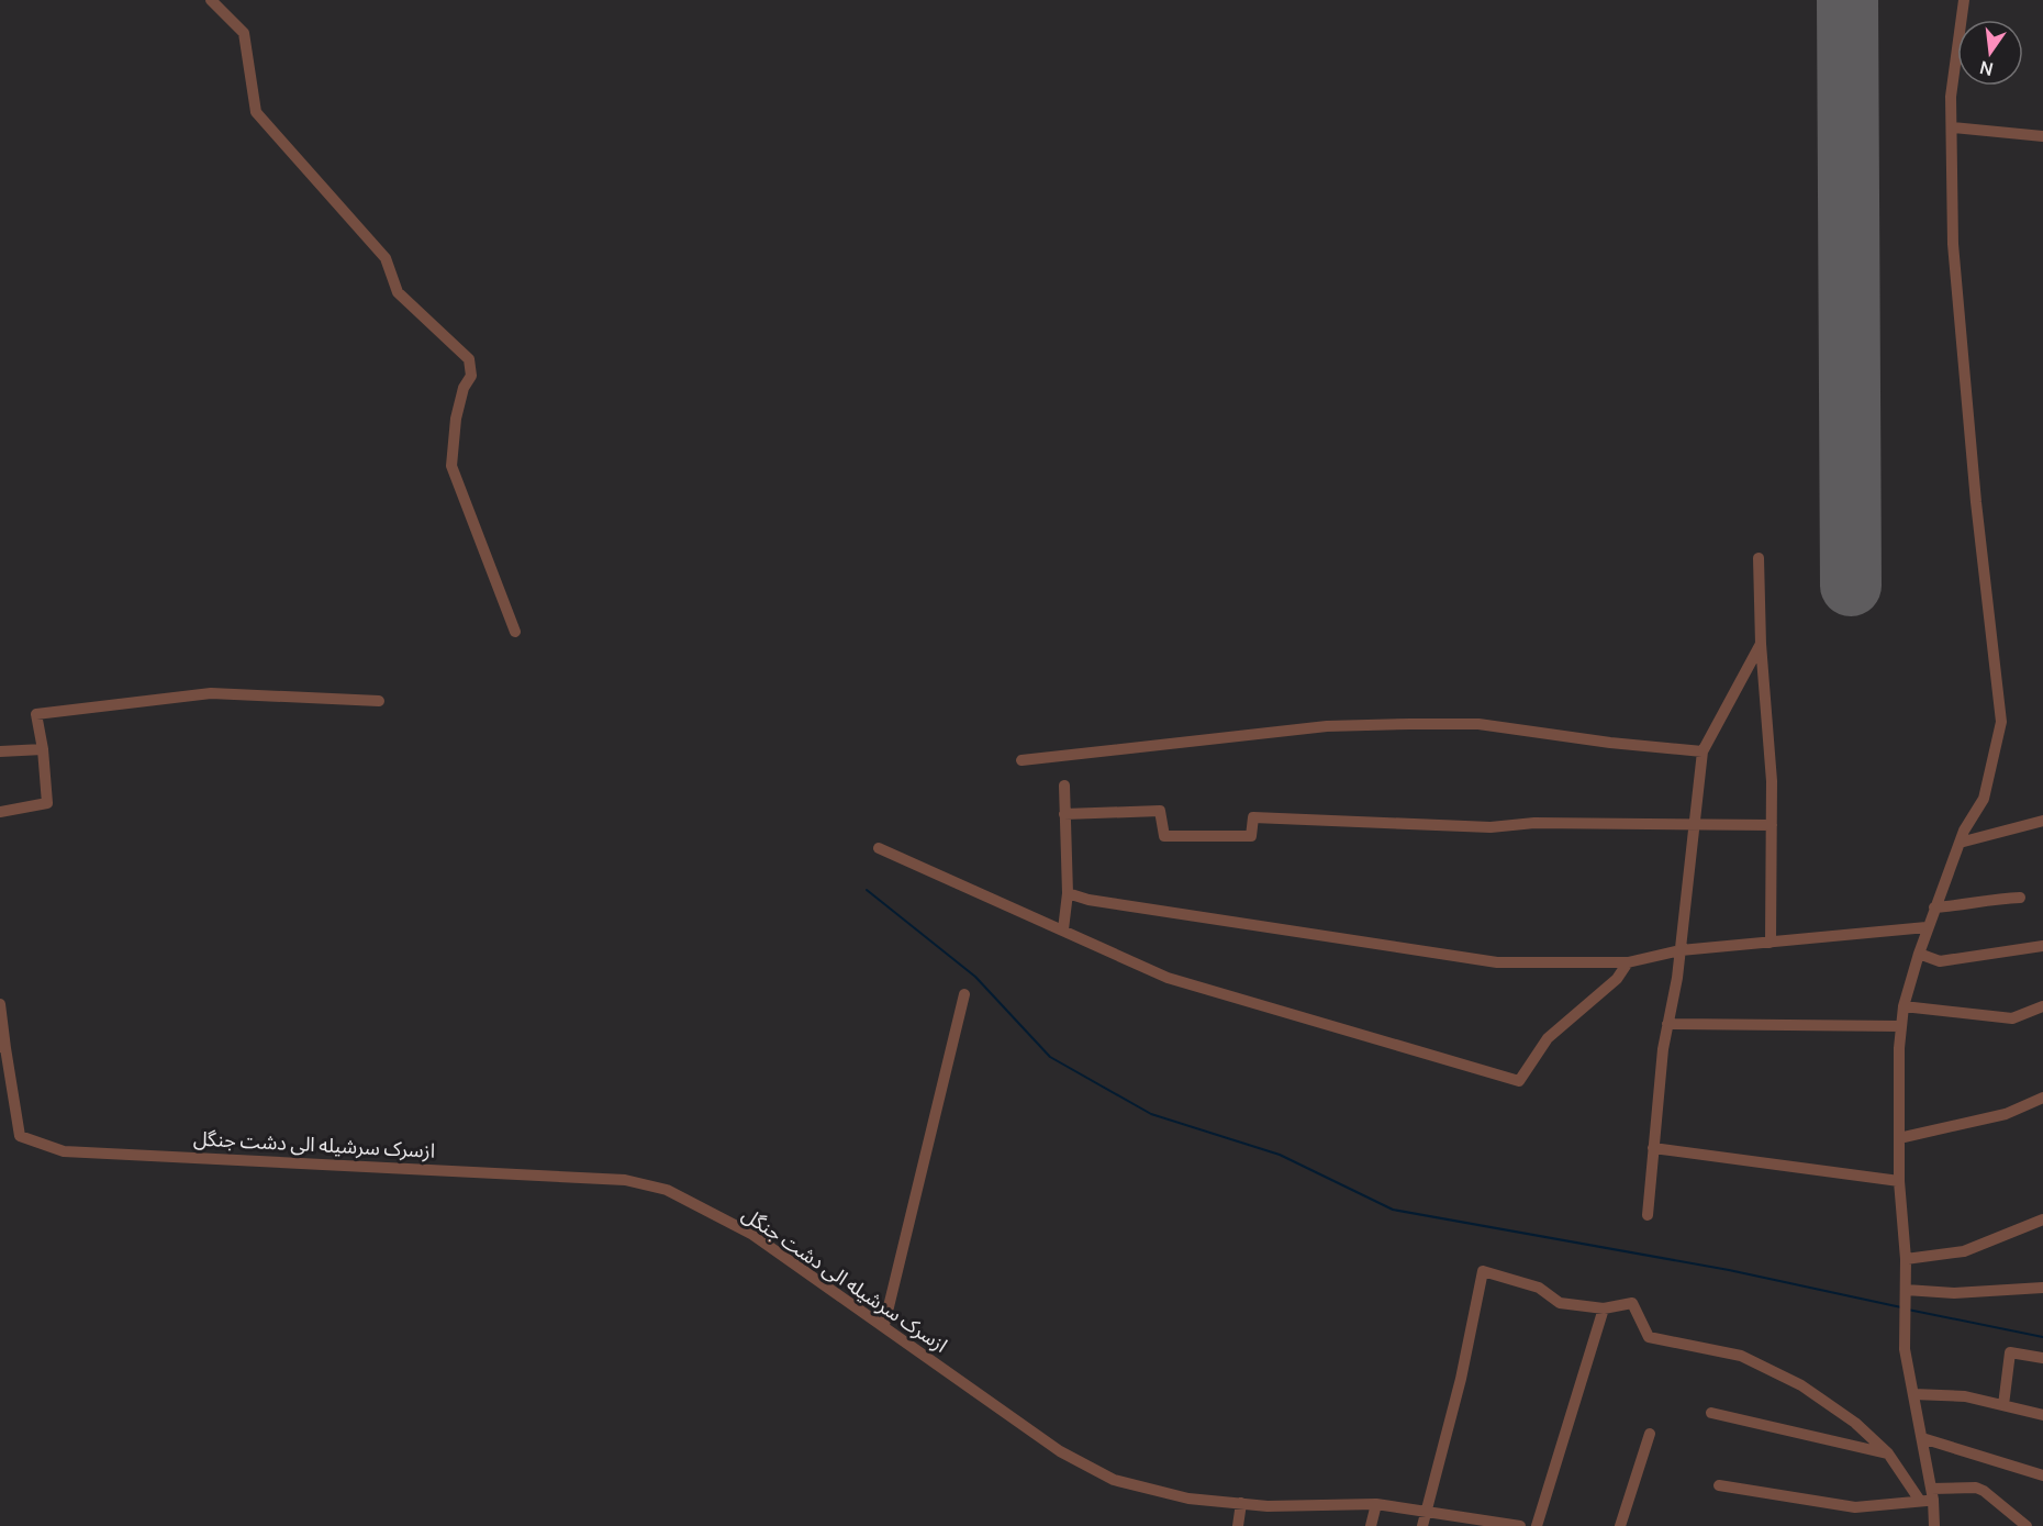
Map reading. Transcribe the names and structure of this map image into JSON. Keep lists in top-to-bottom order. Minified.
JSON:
{"streets":{"street":["ازسرک سرشیله الی دشت جنگل"]},"north":"bottom"}
